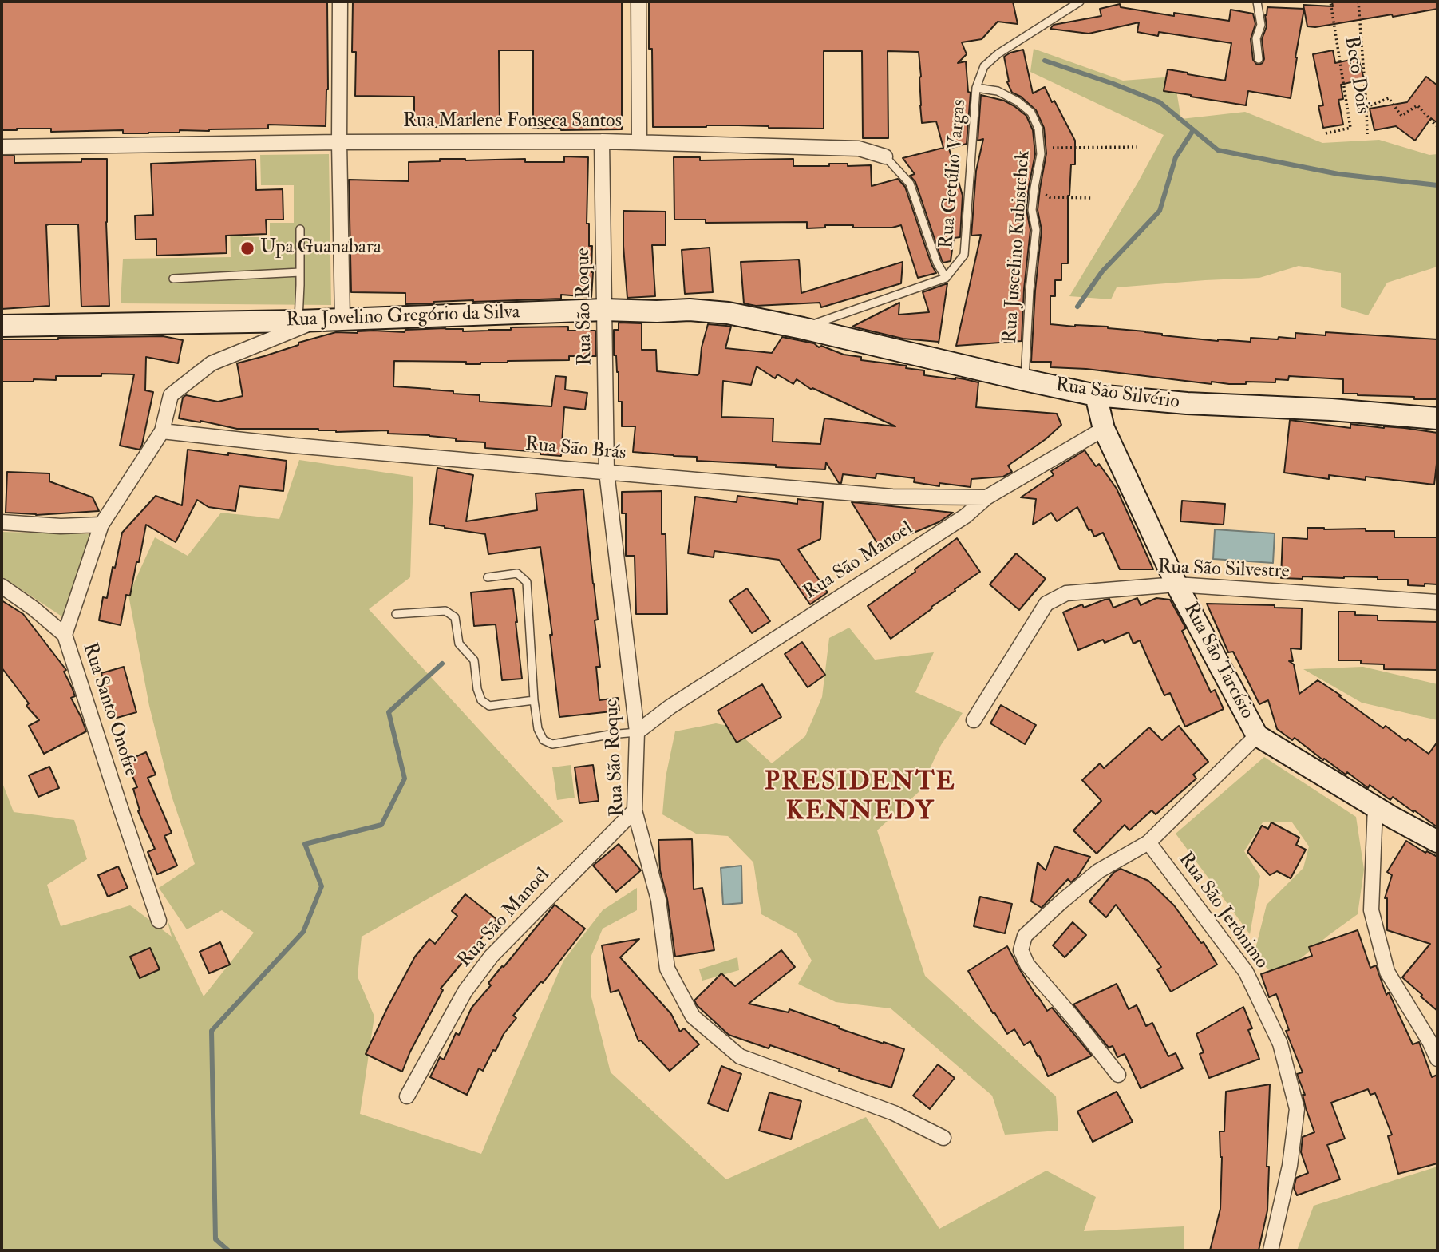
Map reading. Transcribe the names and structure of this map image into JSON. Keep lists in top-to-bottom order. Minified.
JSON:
{"streets":{"street":["Rua Marlene Fonseca Santos","Rua São Roque","Rua Jovelino Gregório da Silva","Rua São Silvério","Rua São Brás","Rua São Manoel","Rua São Silvestre","Rua São Tarcísio","Rua Santo Onofre","Rua São Jerônimo"],"lane":["Rua Getúlio Vargas","Rua Juscelino Kubistchek"],"path":["Beco Dois"]},"crossings":[["Rua Marlene Fonseca Santos","Rua Getúlio Vargas"],["Rua Marlene Fonseca Santos","Rua São Roque"],["Rua Getúlio Vargas","Rua Juscelino Kubistchek"],["Rua Getúlio Vargas","Rua Jovelino Gregório da Silva"],["Rua Getúlio Vargas","Rua São Silvério"],["Rua Juscelino Kubistchek","Rua São Silvério"],["Rua São Roque","Rua Jovelino Gregório da Silva"],["Rua São Roque","Rua São Brás"],["Rua São Roque","Rua São Manoel"],["Rua Jovelino Gregório da Silva","Rua São Silvério"],["Rua Jovelino Gregório da Silva","Rua Santo Onofre"],["Rua São Silvério","Rua São Tarcísio"],["Rua São Brás","Rua São Manoel"],["Rua São Brás","Rua Santo Onofre"],["Rua São Manoel","Rua São Tarcísio"],["Rua São Silvestre","Rua São Tarcísio"]],"districts":["PRESIDENTE KENNEDY"],"places":["Upa Guanabara"]}
